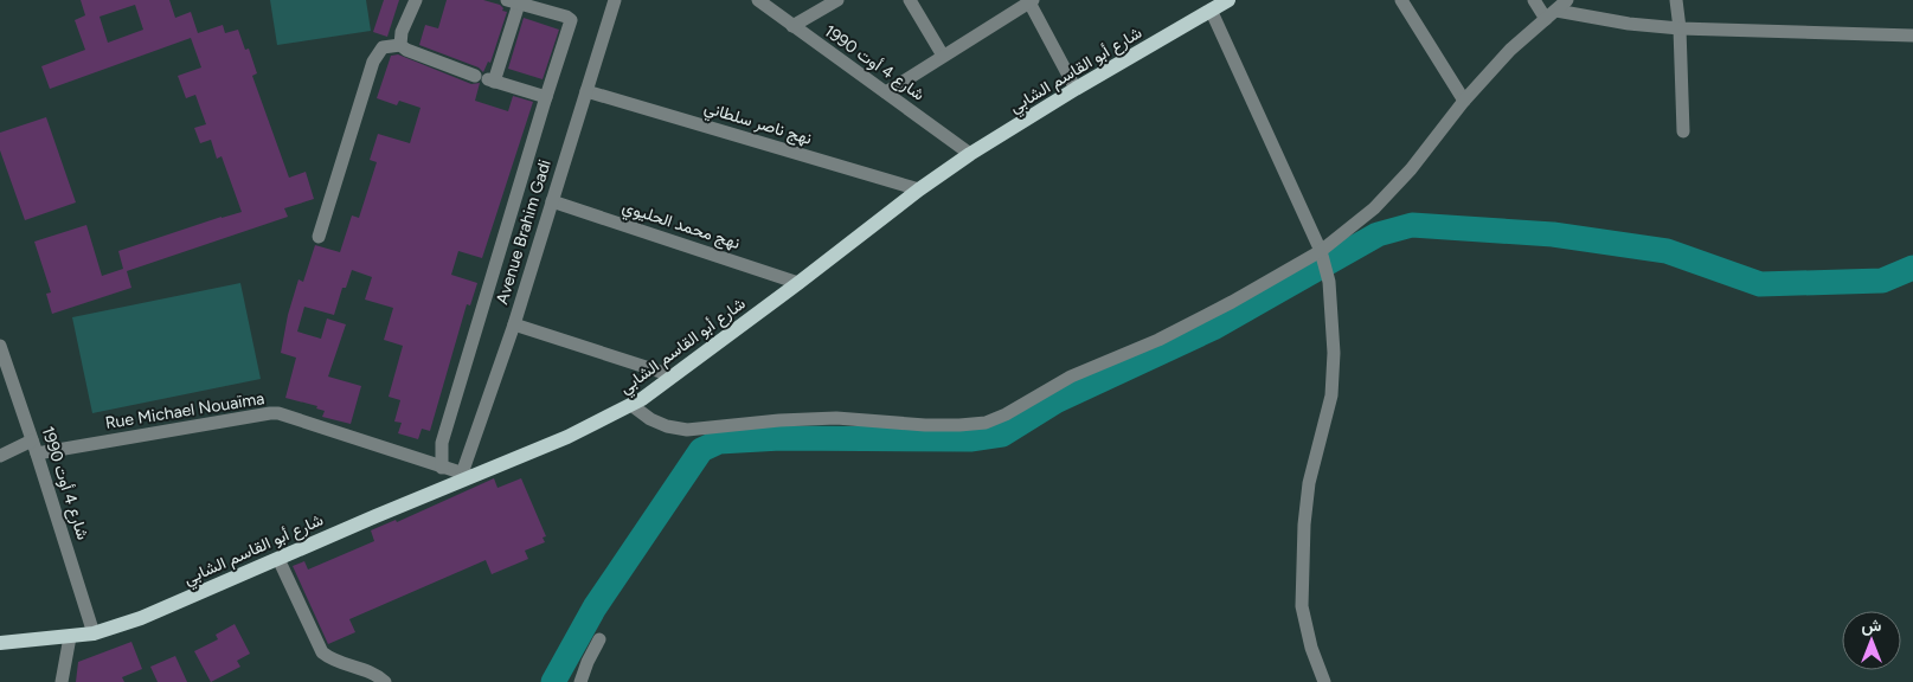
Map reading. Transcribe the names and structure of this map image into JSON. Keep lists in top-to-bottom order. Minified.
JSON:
{"streets":{"main road":["شارع أبو القاسم الشابي"],"street":["شارع 4 أوت 1990","نهج ناصر سلطاني","نهج محمد الحليوي","Avenue Brahim Gadi","Rue Michael Nouaïma"]},"crossings":[["شارع 4 أوت 1990","شارع أبو القاسم الشابي"],["شارع 4 أوت 1990","Rue Michael Nouaïma"],["شارع أبو القاسم الشابي","نهج ناصر سلطاني"],["شارع أبو القاسم الشابي","نهج محمد الحليوي"],["شارع أبو القاسم الشابي","Avenue Brahim Gadi"],["شارع أبو القاسم الشابي","Rue Michael Nouaïma"],["نهج ناصر سلطاني","Avenue Brahim Gadi"],["نهج محمد الحليوي","Avenue Brahim Gadi"],["Avenue Brahim Gadi","Rue Michael Nouaïma"]],"north":"top"}
